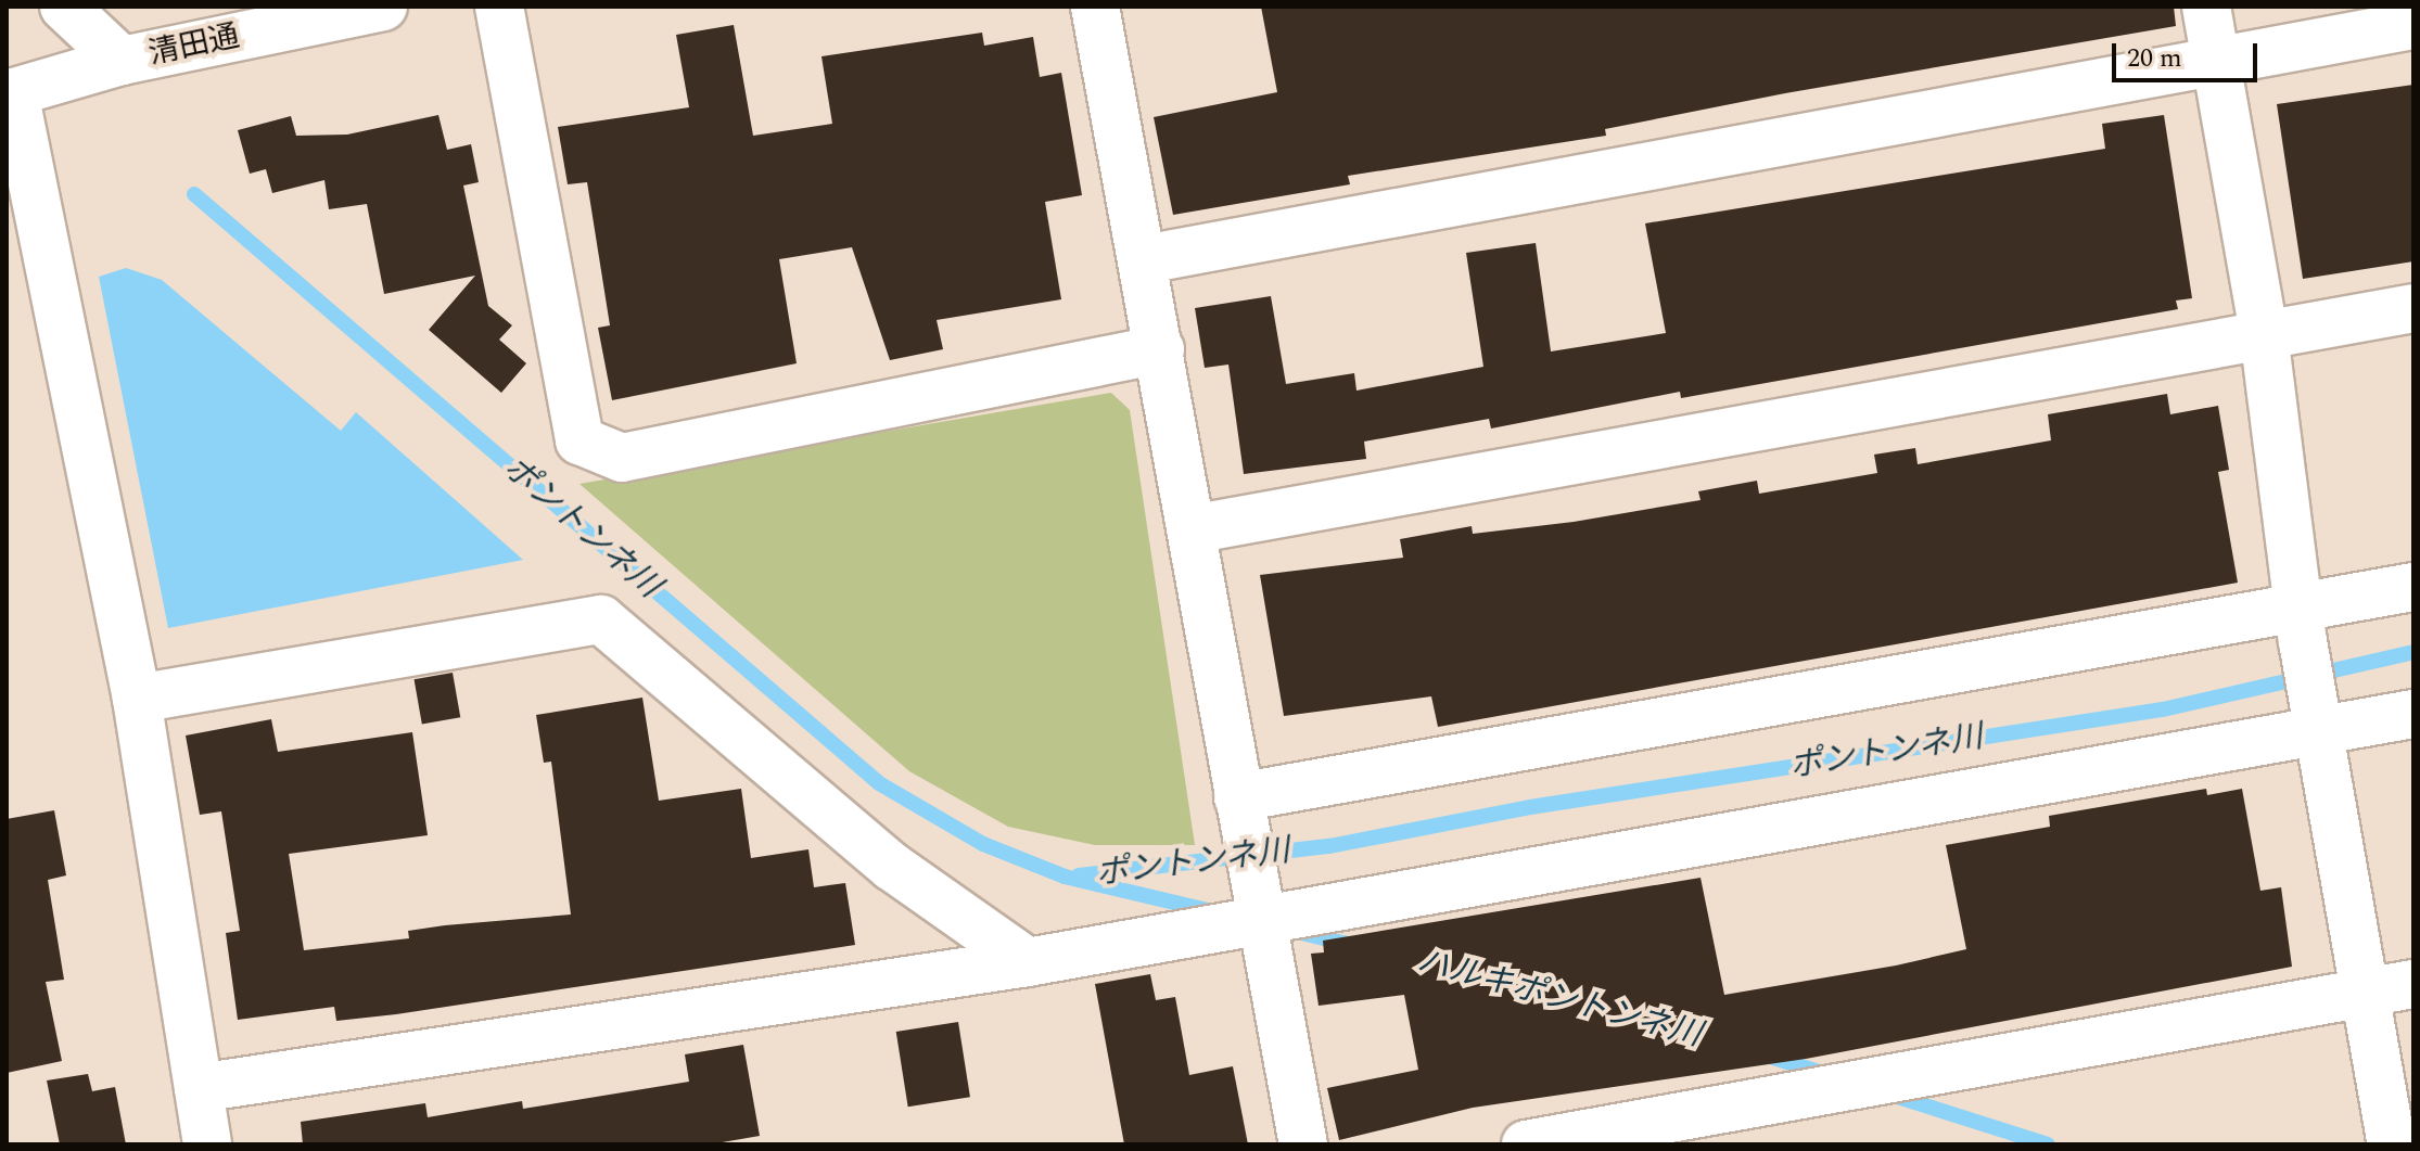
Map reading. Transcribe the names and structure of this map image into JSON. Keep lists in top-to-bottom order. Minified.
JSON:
{"streets":{"street":["清田通"]},"water":["ポントンネ川","ハルキポントンネ川"],"scale_bar":"20 m"}
